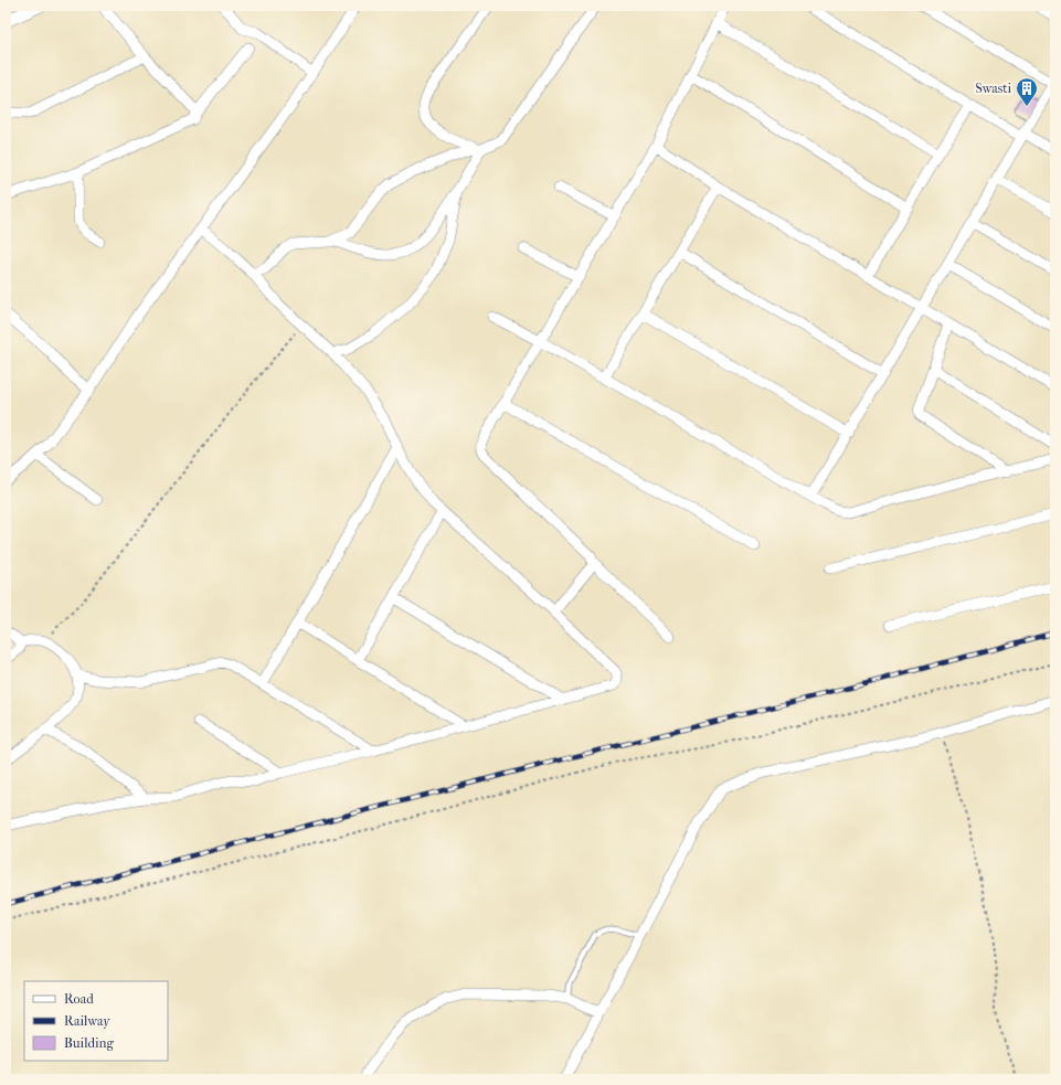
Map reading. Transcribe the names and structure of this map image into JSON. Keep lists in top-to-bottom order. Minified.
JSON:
{"places":{"building":["Swasti"]},"legend":["Road","Railway","Building"]}
